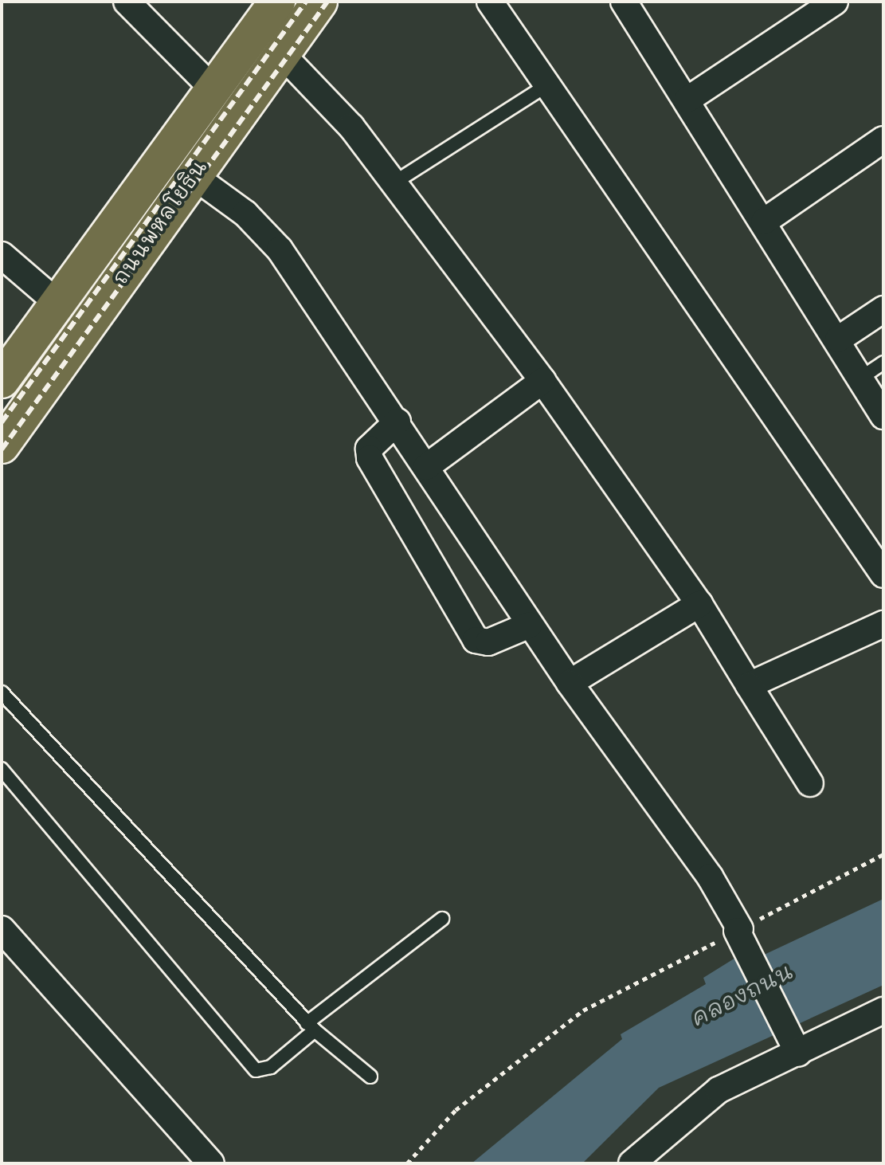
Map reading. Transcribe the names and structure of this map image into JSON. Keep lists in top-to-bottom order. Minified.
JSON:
{"streets":{"main road":["ถนนพหลโยธิน"]},"water":["คลองถนน"]}
